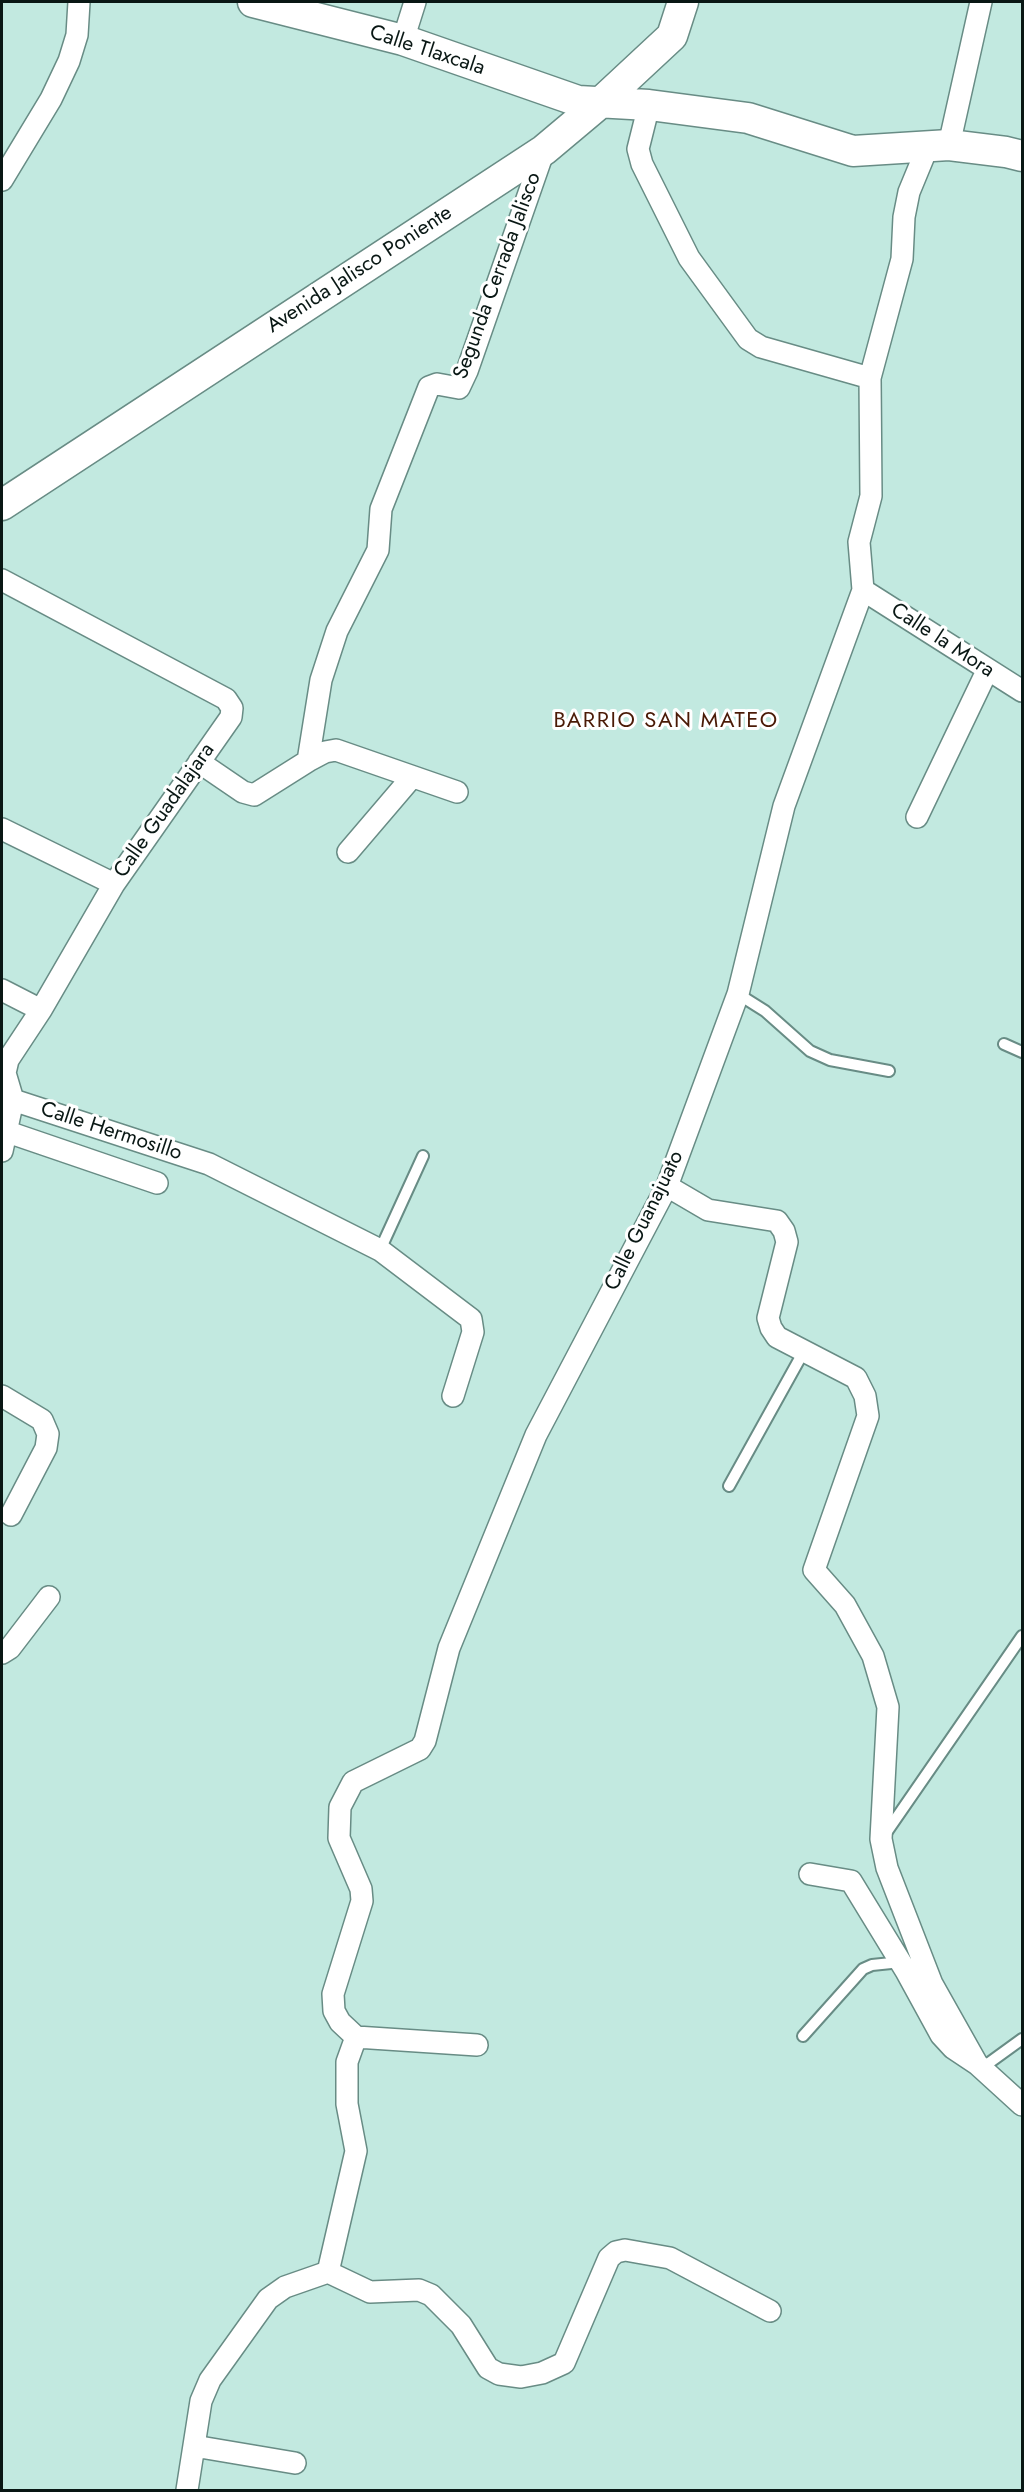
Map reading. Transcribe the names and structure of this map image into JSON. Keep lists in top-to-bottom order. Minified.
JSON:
{"streets":{"street":["Calle Tlaxcala","Avenida Jalisco Poniente","Segunda Cerrada Jalisco","Calle la Mora","Calle Guadalajara","Calle Hermosillo","Calle Guanajuato"]},"crossings":[["Calle Tlaxcala","Avenida Jalisco Poniente"],["Avenida Jalisco Poniente","Segunda Cerrada Jalisco"],["Calle la Mora","Calle Guanajuato"],["Calle Guadalajara","Calle Hermosillo"]],"districts":["BARRIO SAN MATEO"]}
